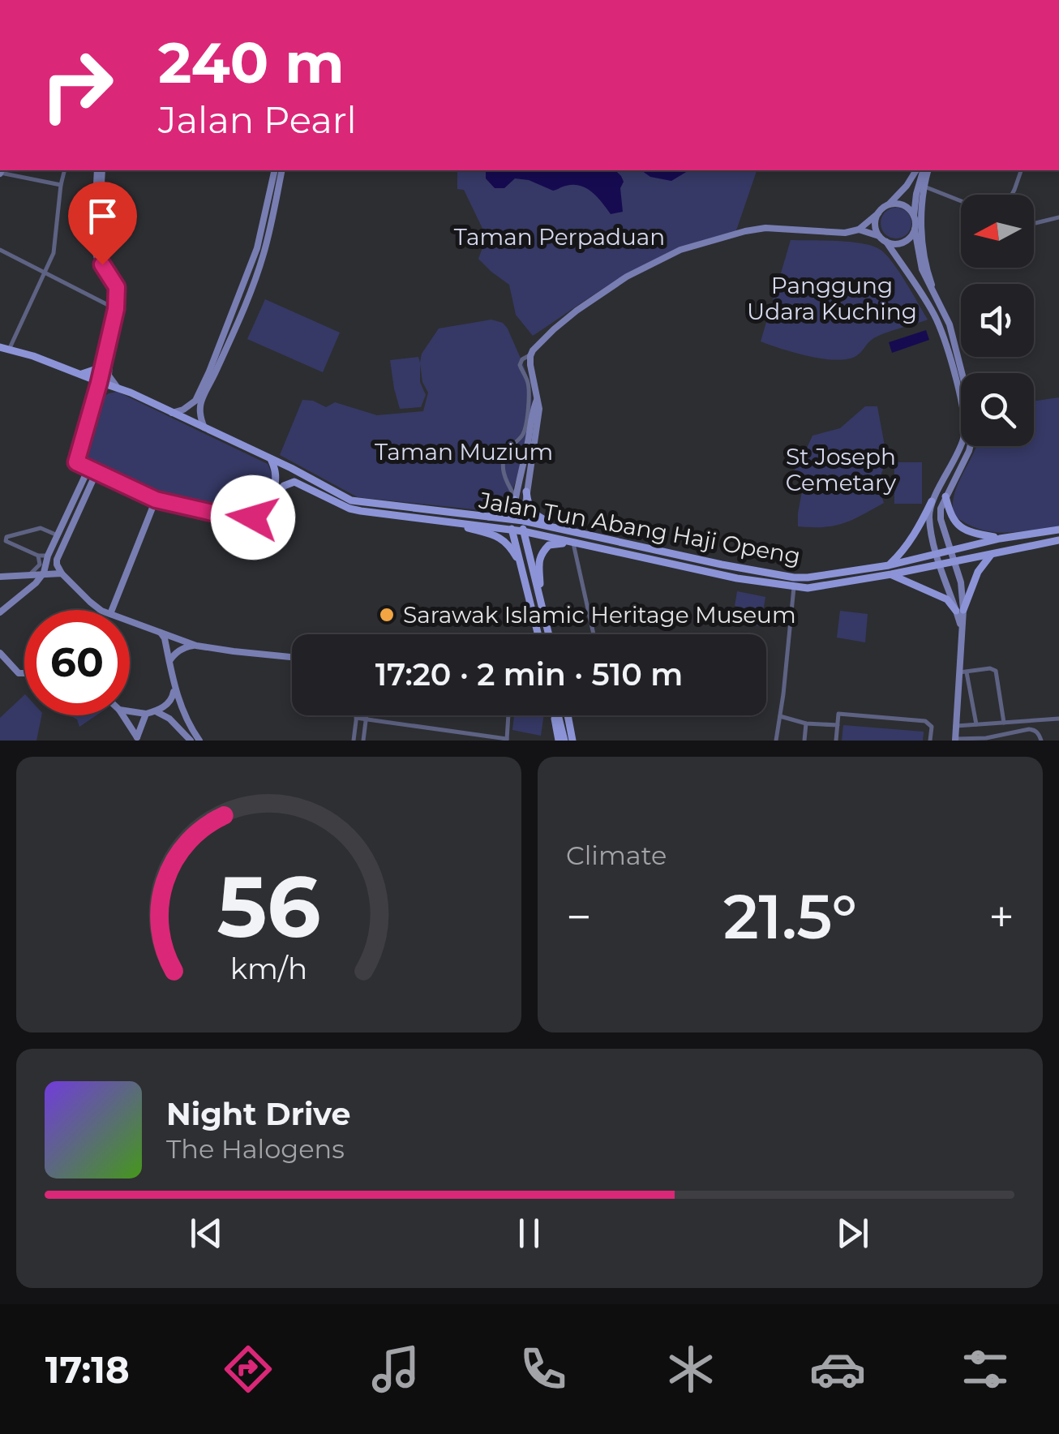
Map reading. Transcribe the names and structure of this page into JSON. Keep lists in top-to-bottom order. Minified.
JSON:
{"streets":{"main road":["Jalan Tun Abang Haji Openg"]},"parks":["Taman Perpaduan","Panggung Udara Kuching","Taman Muzium","St Joseph Cemetary"],"places":["Sarawak Islamic Heritage Museum"],"north":"left","page":{"turn":["240 m","Jalan Pearl"],"limit":"60","trip":"17:20 · 2 min · 510 m","tile":"Climate","heat":["−","21.5°","+"],"song":["Night Drive","The Halogens"],"tabs":"17:18","gauge":["56","km/h"]}}
